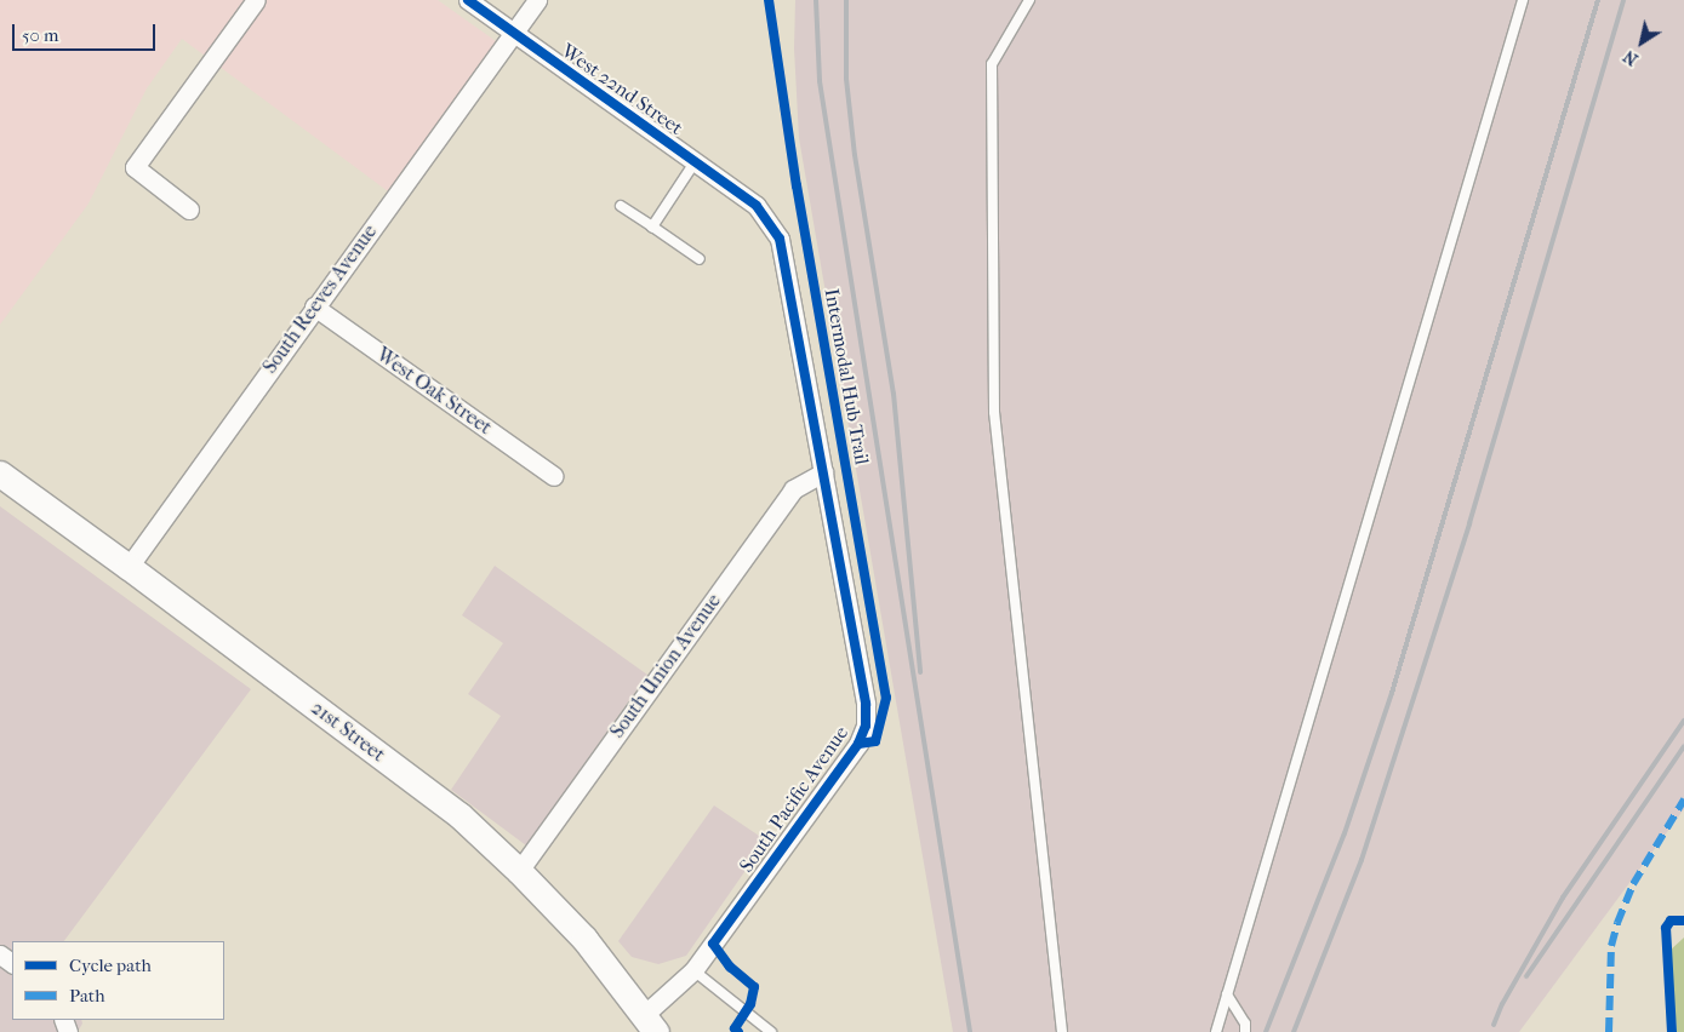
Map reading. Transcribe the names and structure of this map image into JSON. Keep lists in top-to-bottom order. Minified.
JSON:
{"streets":{"main road":["21st Street"],"street":["West 22nd Street","South Reeves Avenue","West Oak Street","South Union Avenue","South Pacific Avenue"],"cycle path":["Intermodal Hub Trail"]},"crossings":[["West 22nd Street","South Reeves Avenue"],["West 22nd Street","South Pacific Avenue"],["South Reeves Avenue","West Oak Street"],["South Reeves Avenue","21st Street"],["South Union Avenue","21st Street"],["South Union Avenue","South Pacific Avenue"],["21st Street","South Pacific Avenue"]],"legend":["Cycle path","Path"],"scale_bar":"50 m","north":"bottom left"}
